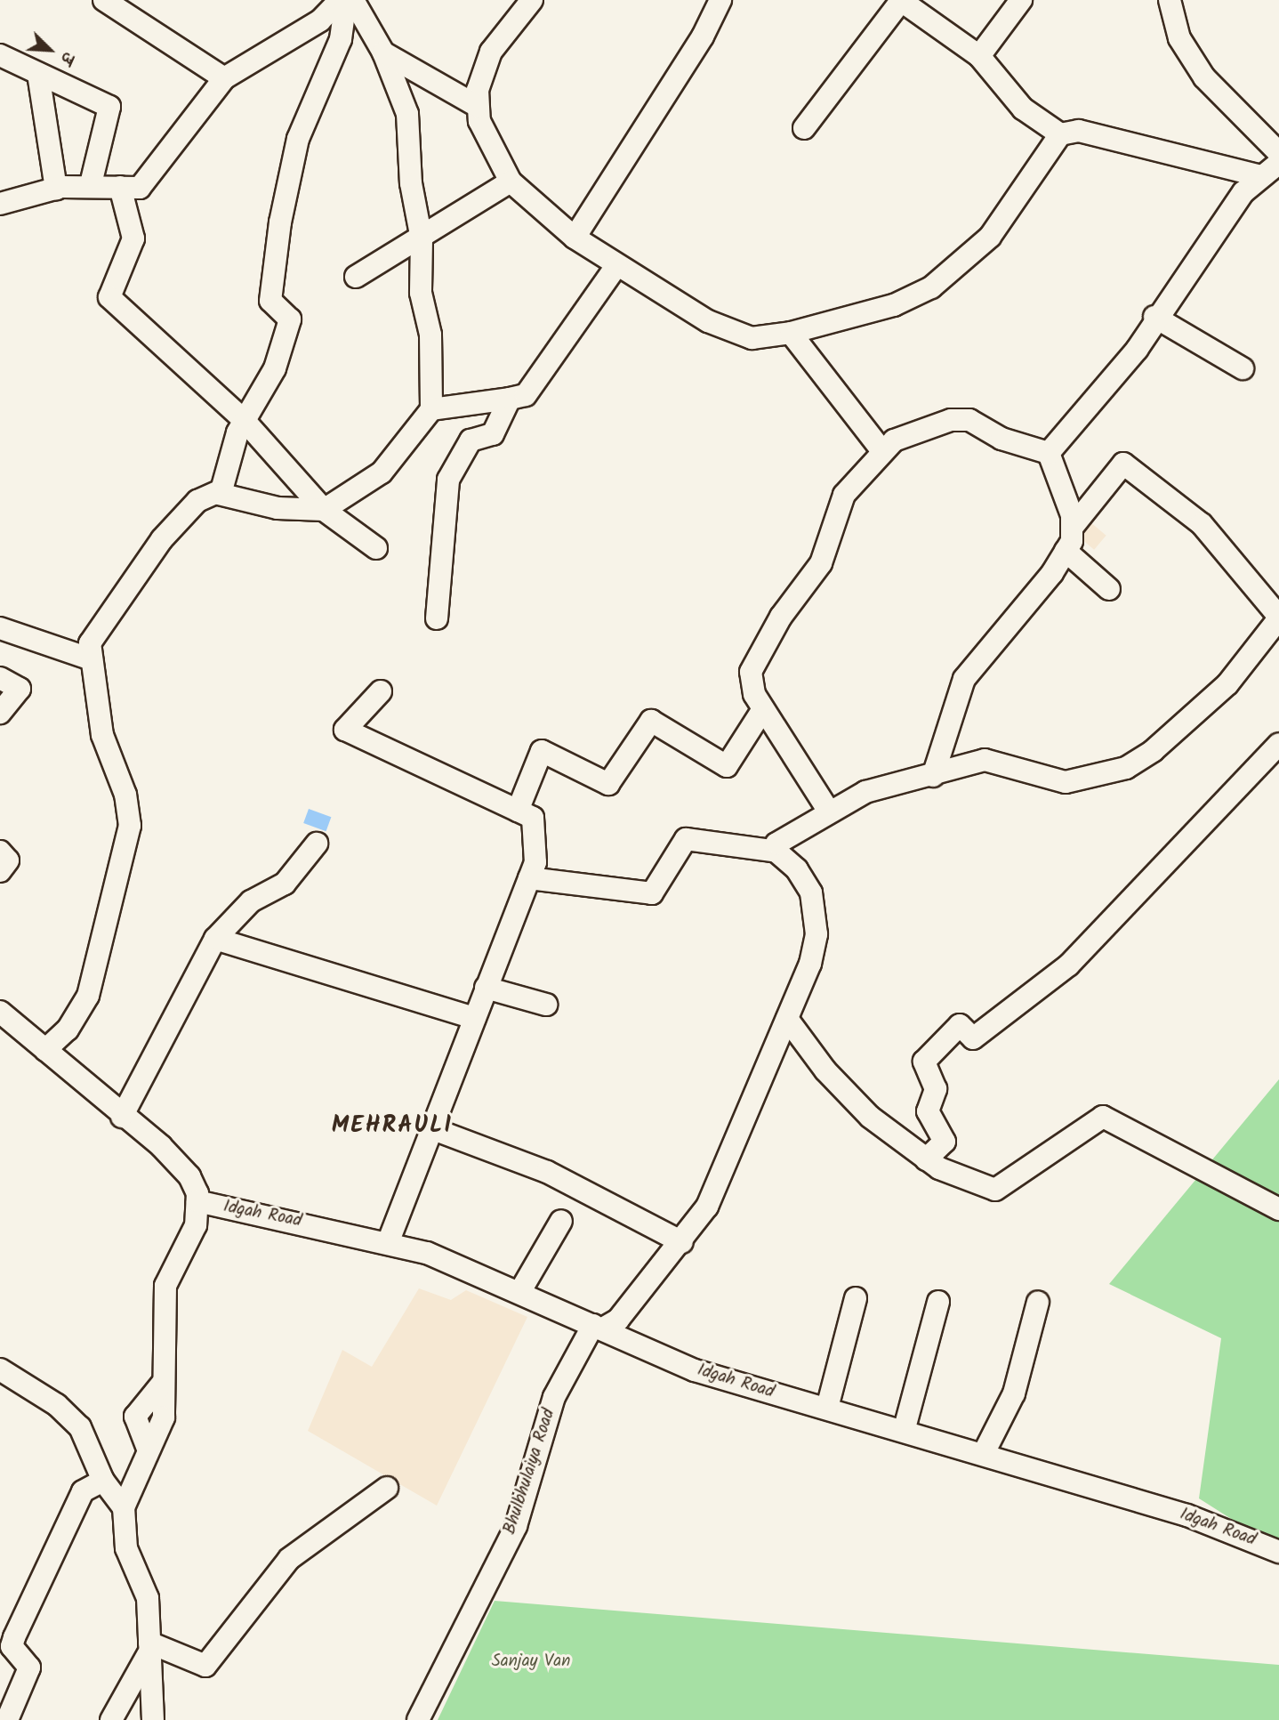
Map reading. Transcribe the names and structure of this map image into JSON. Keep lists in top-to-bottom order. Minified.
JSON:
{"streets":{"street":["Idgah Road","Bhulbhulaiya Road"]},"crossings":[["Idgah Road","Bhulbhulaiya Road"]],"districts":["MEHRAULI"],"parks":["Sanjay Van"],"north":"bottom right"}
